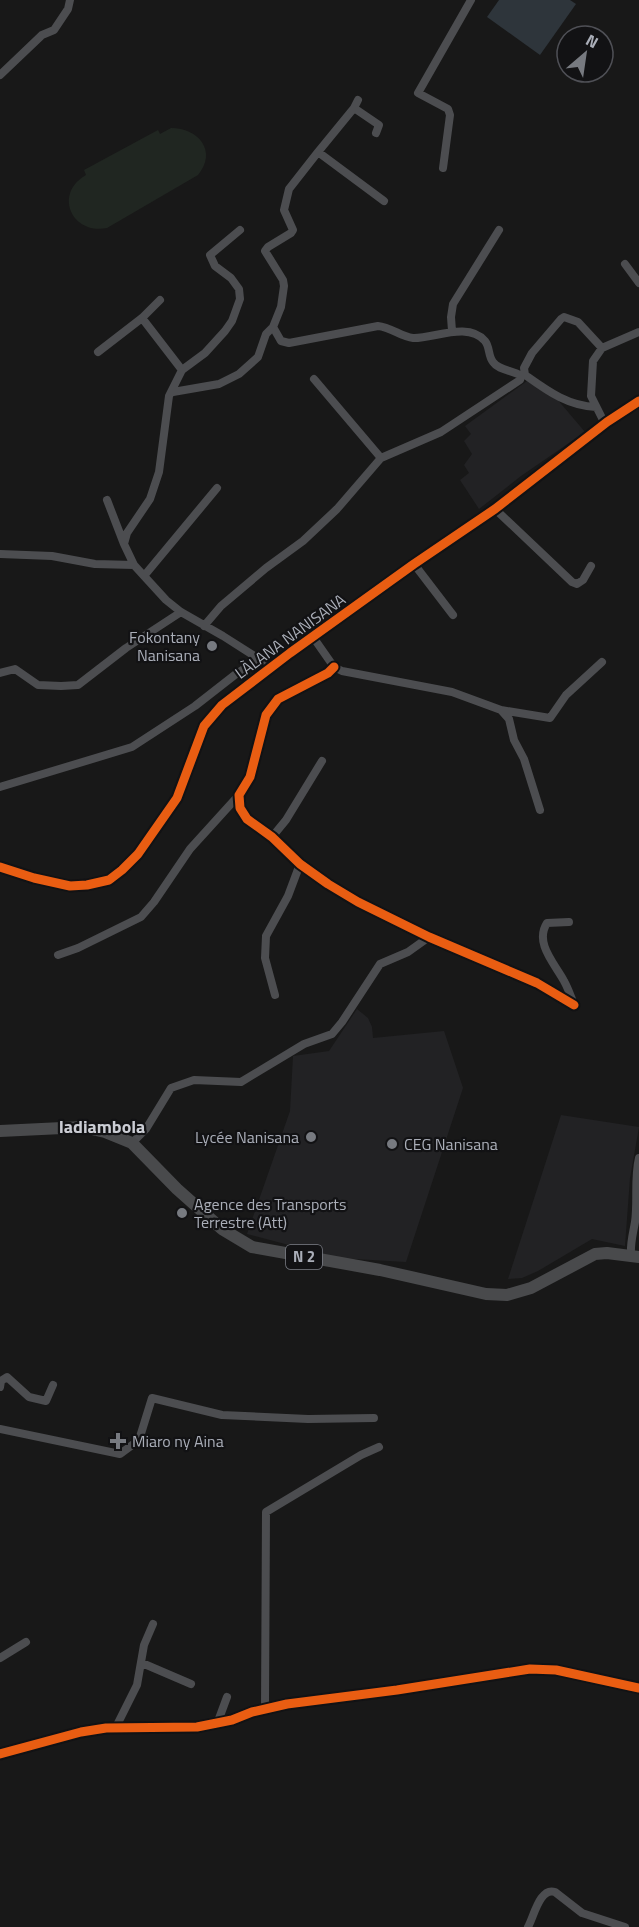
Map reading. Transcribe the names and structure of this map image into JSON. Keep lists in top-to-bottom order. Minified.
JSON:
{"streets":{"main road":["N 2"],"street":["LÀLANA NANISANA"]},"districts":["Iadiambola"],"places":{"other":["Fokontany Nanisana","Lycée Nanisana","CEG Nanisana","Agence des Transports Terrestre (Att)"],"health":["Miaro ny Aina"]},"north":"top right"}
